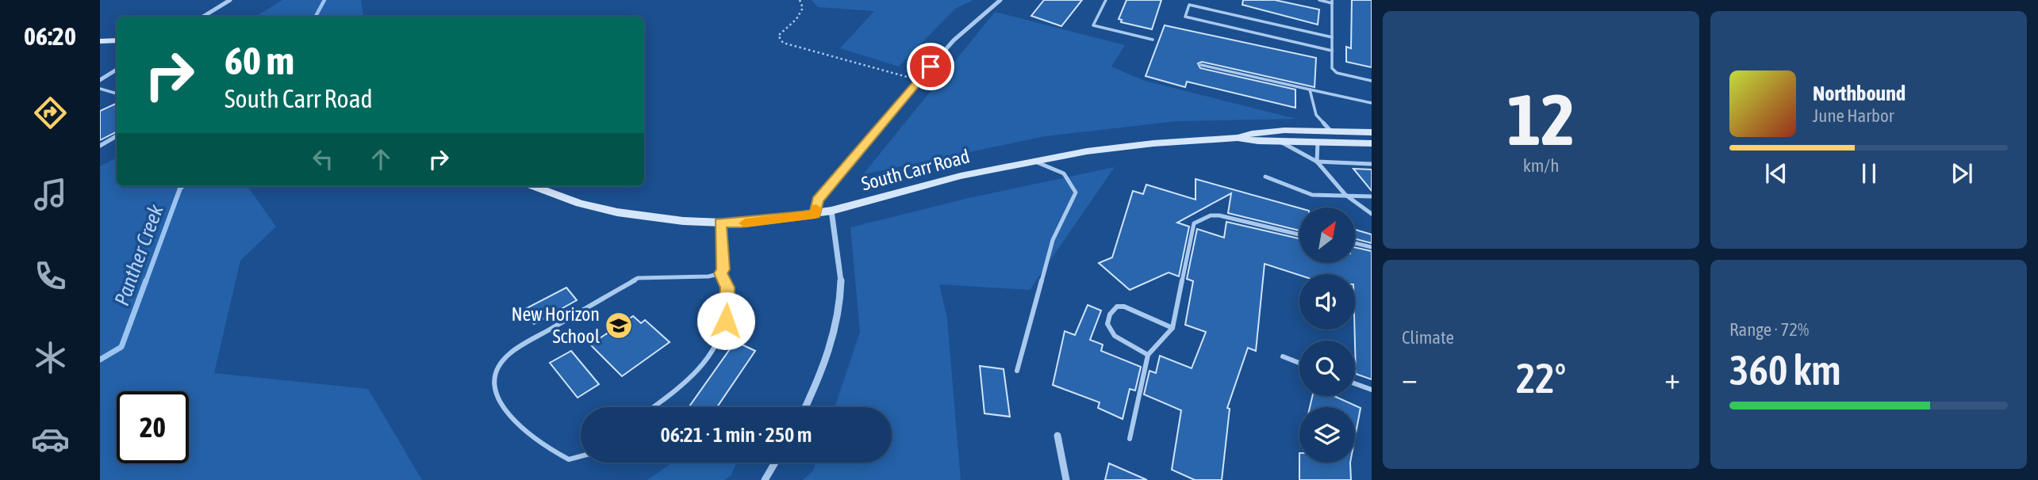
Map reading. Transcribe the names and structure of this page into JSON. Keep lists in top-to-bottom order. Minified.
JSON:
{"streets":{"main road":["South Carr Road"]},"water":["Panther Creek"],"places":{"school or university":["New Horizon School"]},"north":"top right","page":{"tabs":"06:20","tile":[["12","km/h"],"Climate",["Range · 72%","360 km"]],"turn":["60 m","South Carr Road"],"song":["Northbound","June Harbor"],"heat":["−","22°","+"],"limit":"20","trip":"06:21 · 1 min · 250 m"}}
